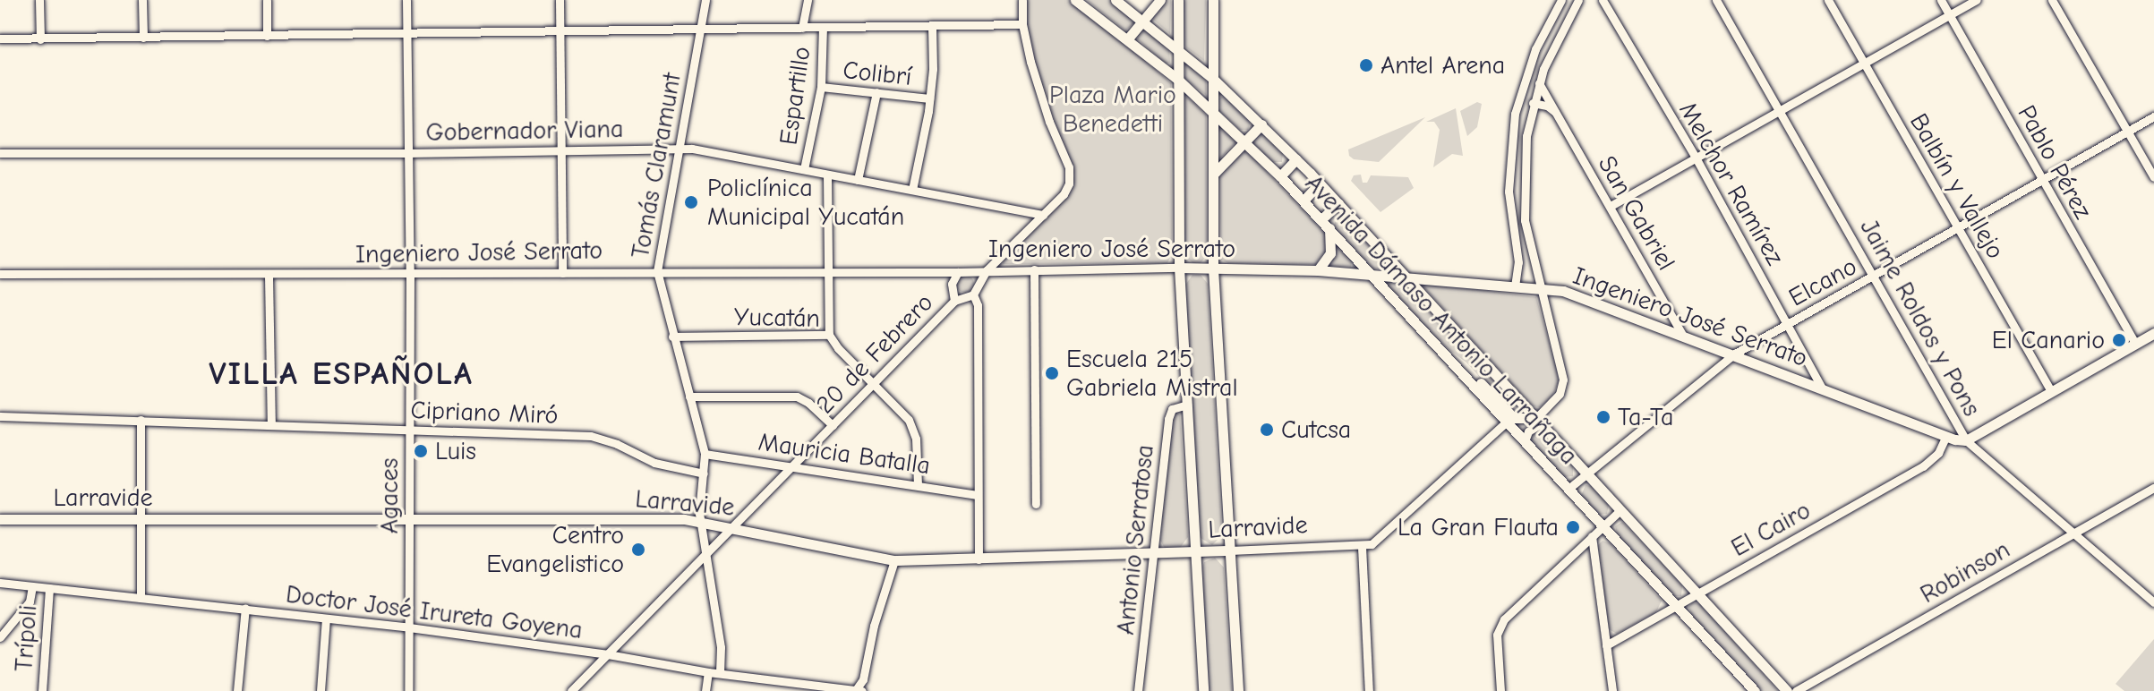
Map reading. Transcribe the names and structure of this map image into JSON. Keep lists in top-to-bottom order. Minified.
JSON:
{"streets":{"street":["Colibrí","Espartillo","Gobernador Viana","Pablo Pérez","Tomás Claramunt","Melchor Ramírez","Balbín y Vallejo","San Gabriel","Ingeniero José Serrato","Elcano","Yucatán","Jaime Roldos y Pons","Avenida Dámaso Antonio Larrañaga","20 de Febrero","Cipriano Miró","Mauricia Batalla","Agaces","Larravide","El Cairo","Antonio Serratosa","Robinson","Doctor José Irureta Goyena","Trípoli"]},"crossings":[["Colibrí","Espartillo"],["Espartillo","Gobernador Viana"],["Gobernador Viana","Tomás Claramunt"],["Gobernador Viana","20 de Febrero"],["Gobernador Viana","Agaces"],["Pablo Pérez","Elcano"],["Tomás Claramunt","Ingeniero José Serrato"],["Tomás Claramunt","Yucatán"],["Tomás Claramunt","20 de Febrero"],["Tomás Claramunt","Cipriano Miró"],["Tomás Claramunt","Mauricia Batalla"],["Tomás Claramunt","Larravide"],["Tomás Claramunt","Doctor José Irureta Goyena"],["Melchor Ramírez","Ingeniero José Serrato"],["Melchor Ramírez","Elcano"],["Balbín y Vallejo","Elcano"],["San Gabriel","Ingeniero José Serrato"],["Ingeniero José Serrato","Elcano"],["Ingeniero José Serrato","Jaime Roldos y Pons"],["Ingeniero José Serrato","Avenida Dámaso Antonio Larrañaga"],["Ingeniero José Serrato","20 de Febrero"],["Ingeniero José Serrato","Agaces"],["Ingeniero José Serrato","El Cairo"],["Elcano","Jaime Roldos y Pons"],["Elcano","Avenida Dámaso Antonio Larrañaga"],["Yucatán","20 de Febrero"],["Yucatán","Mauricia Batalla"],["Jaime Roldos y Pons","Robinson"],["Avenida Dámaso Antonio Larrañaga","El Cairo"],["20 de Febrero","Mauricia Batalla"],["20 de Febrero","Larravide"],["20 de Febrero","Doctor José Irureta Goyena"],["Cipriano Miró","Agaces"],["Agaces","Larravide"],["Agaces","Doctor José Irureta Goyena"],["Larravide","Antonio Serratosa"],["Doctor José Irureta Goyena","Trípoli"]],"districts":["VILLA ESPAÑOLA"],"parks":["Plaza Mario Benedetti"],"places":["Antel Arena","Policlínica Municipal Yucatán","El Canario","Escuela 215 Gabriela Mistral","Ta-Ta","Cutcsa","Luis","La Gran Flauta","Centro Evangelistico"]}
